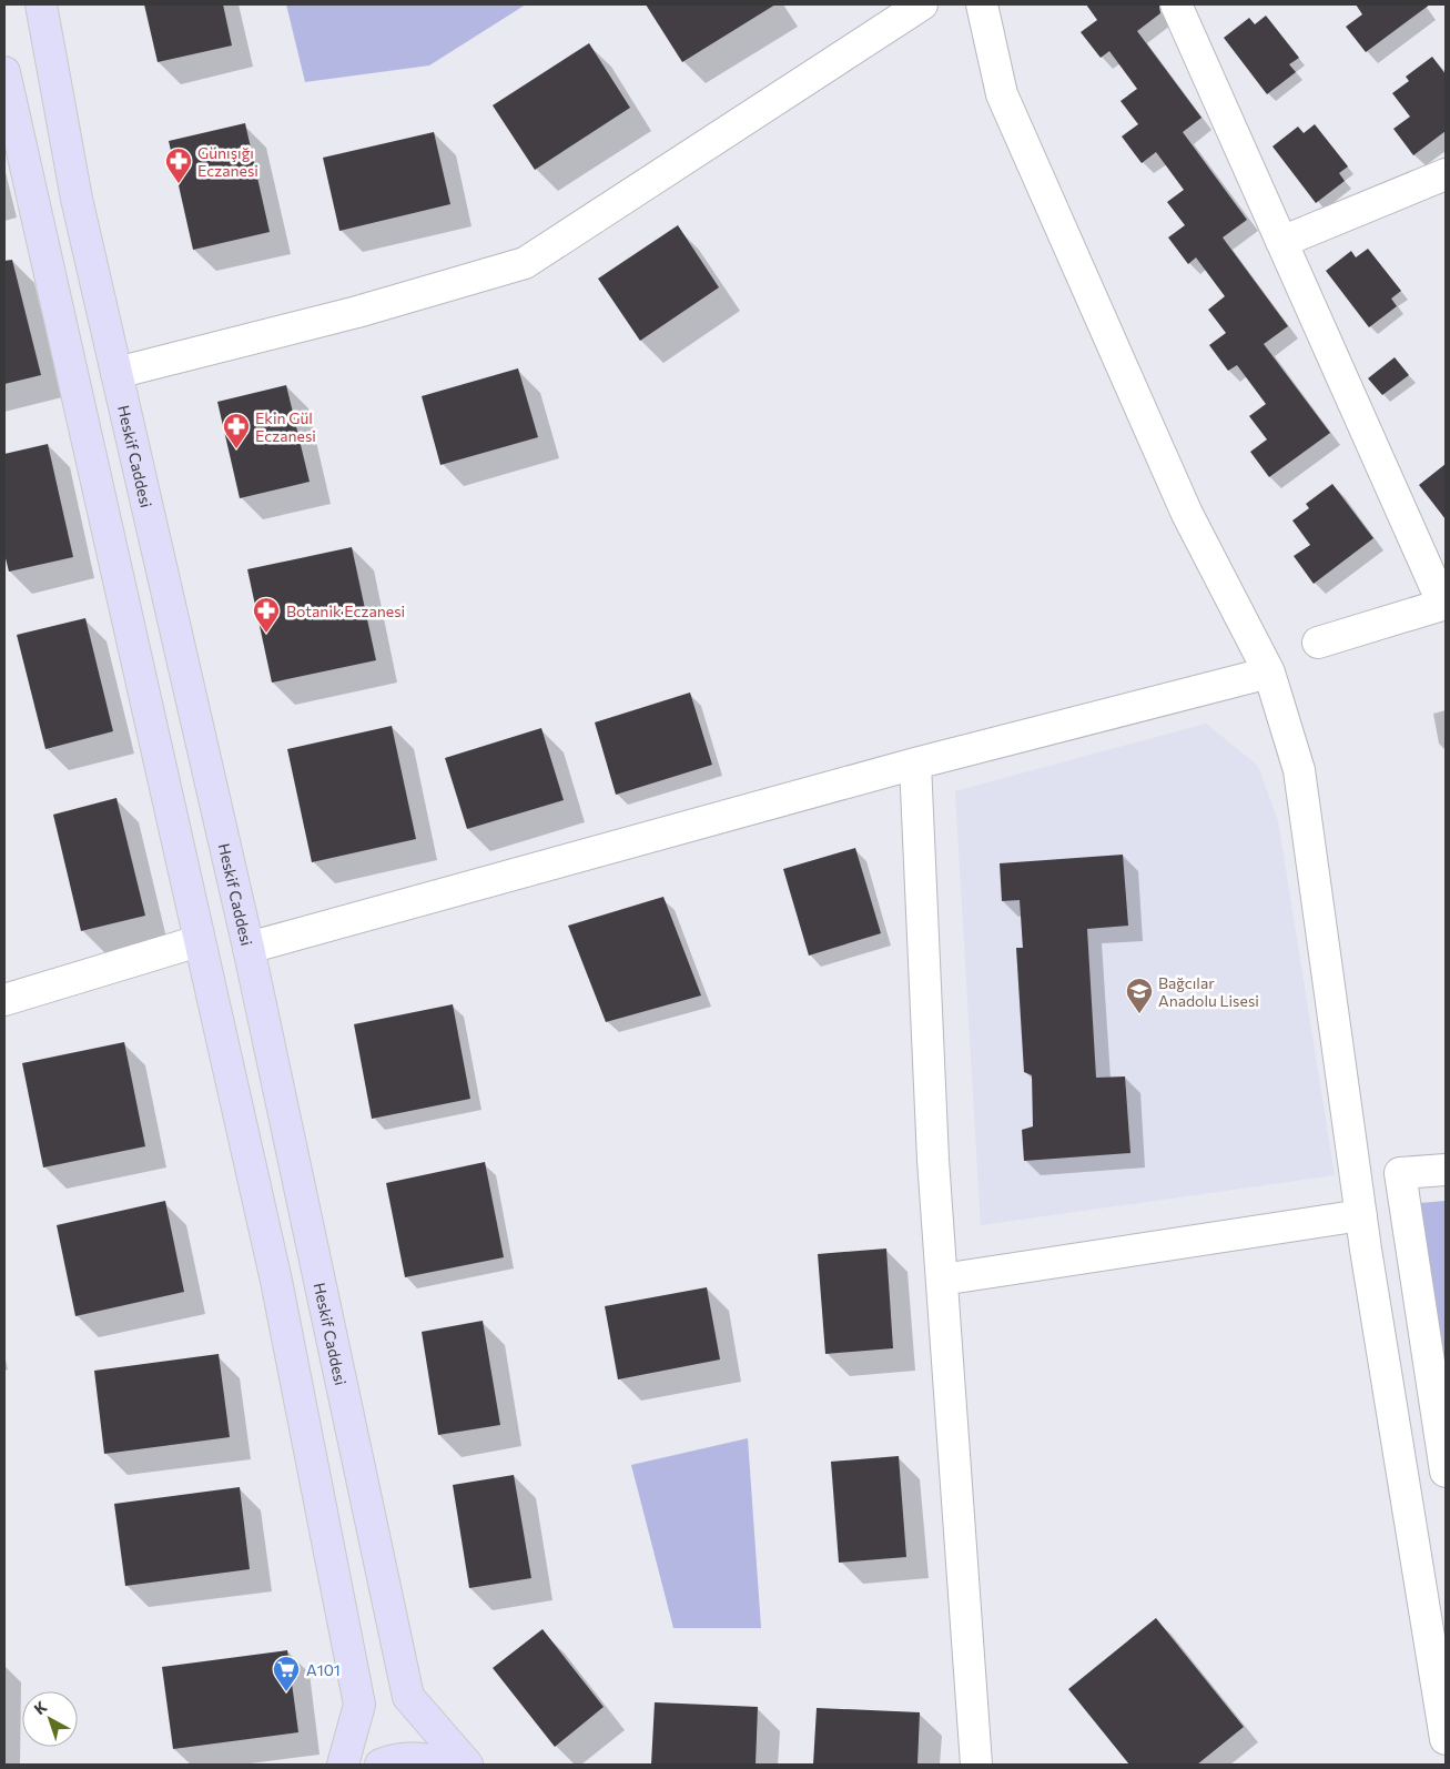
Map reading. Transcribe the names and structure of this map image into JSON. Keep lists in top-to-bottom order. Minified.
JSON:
{"streets":{"main road":["Heskif Caddesi"]},"places":{"pharmacy":["Günışığı Eczanesi","Ekin Gül Eczanesi","Botanik Eczanesi"],"school or university":["Bağcılar Anadolu Lisesi"],"supermarket":["A101"]},"north":"top left"}
